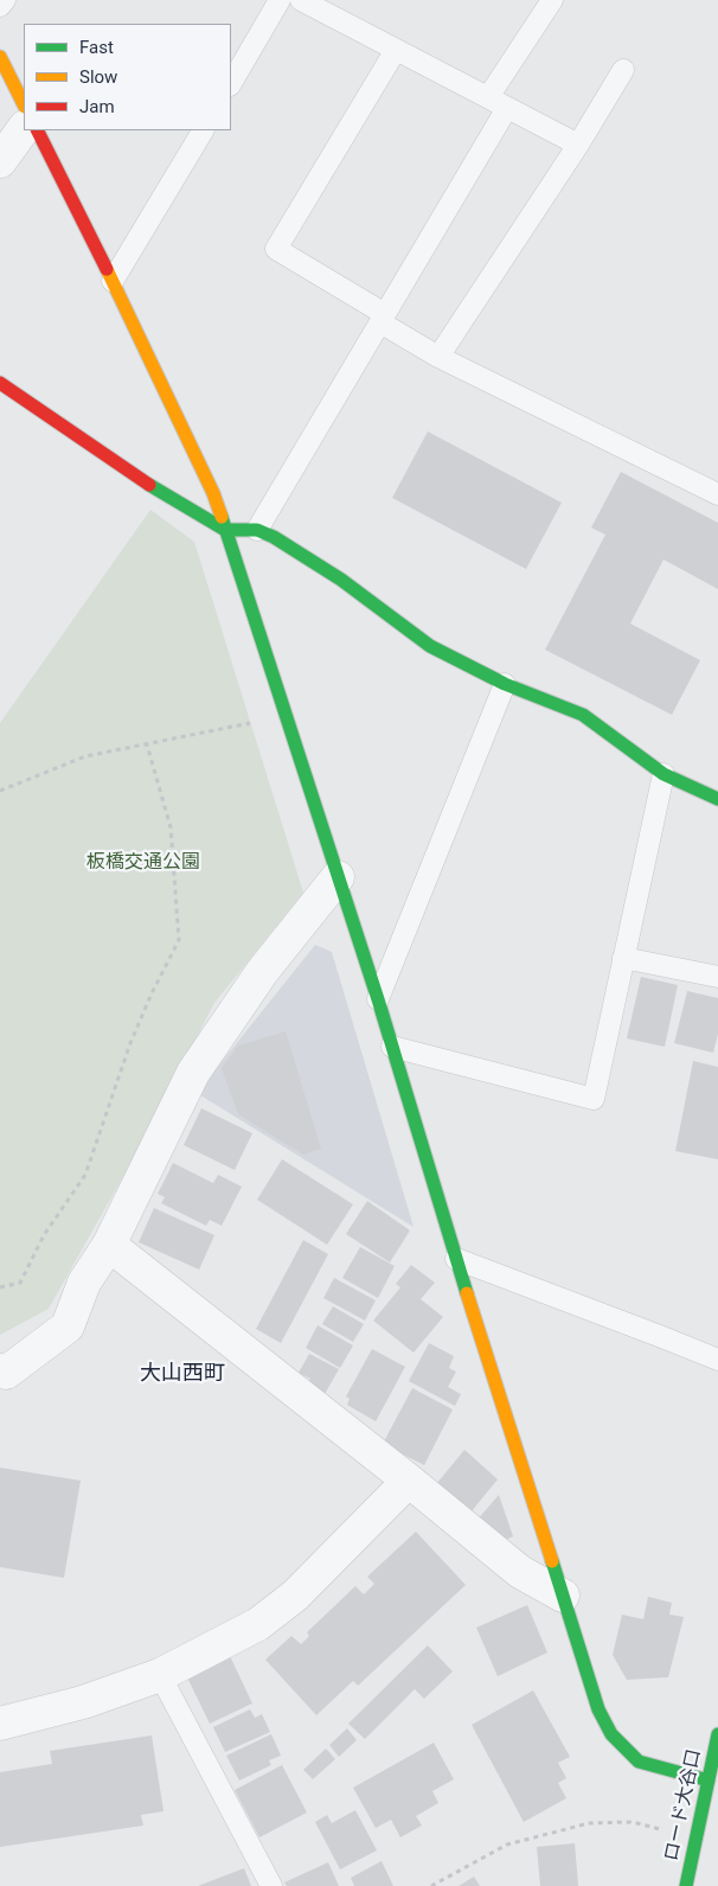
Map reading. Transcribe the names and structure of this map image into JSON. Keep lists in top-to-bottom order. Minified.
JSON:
{"streets":{"street":["ロード大谷口"]},"districts":["大山西町"],"parks":["板橋交通公園"],"legend":["Fast","Slow","Jam"]}
